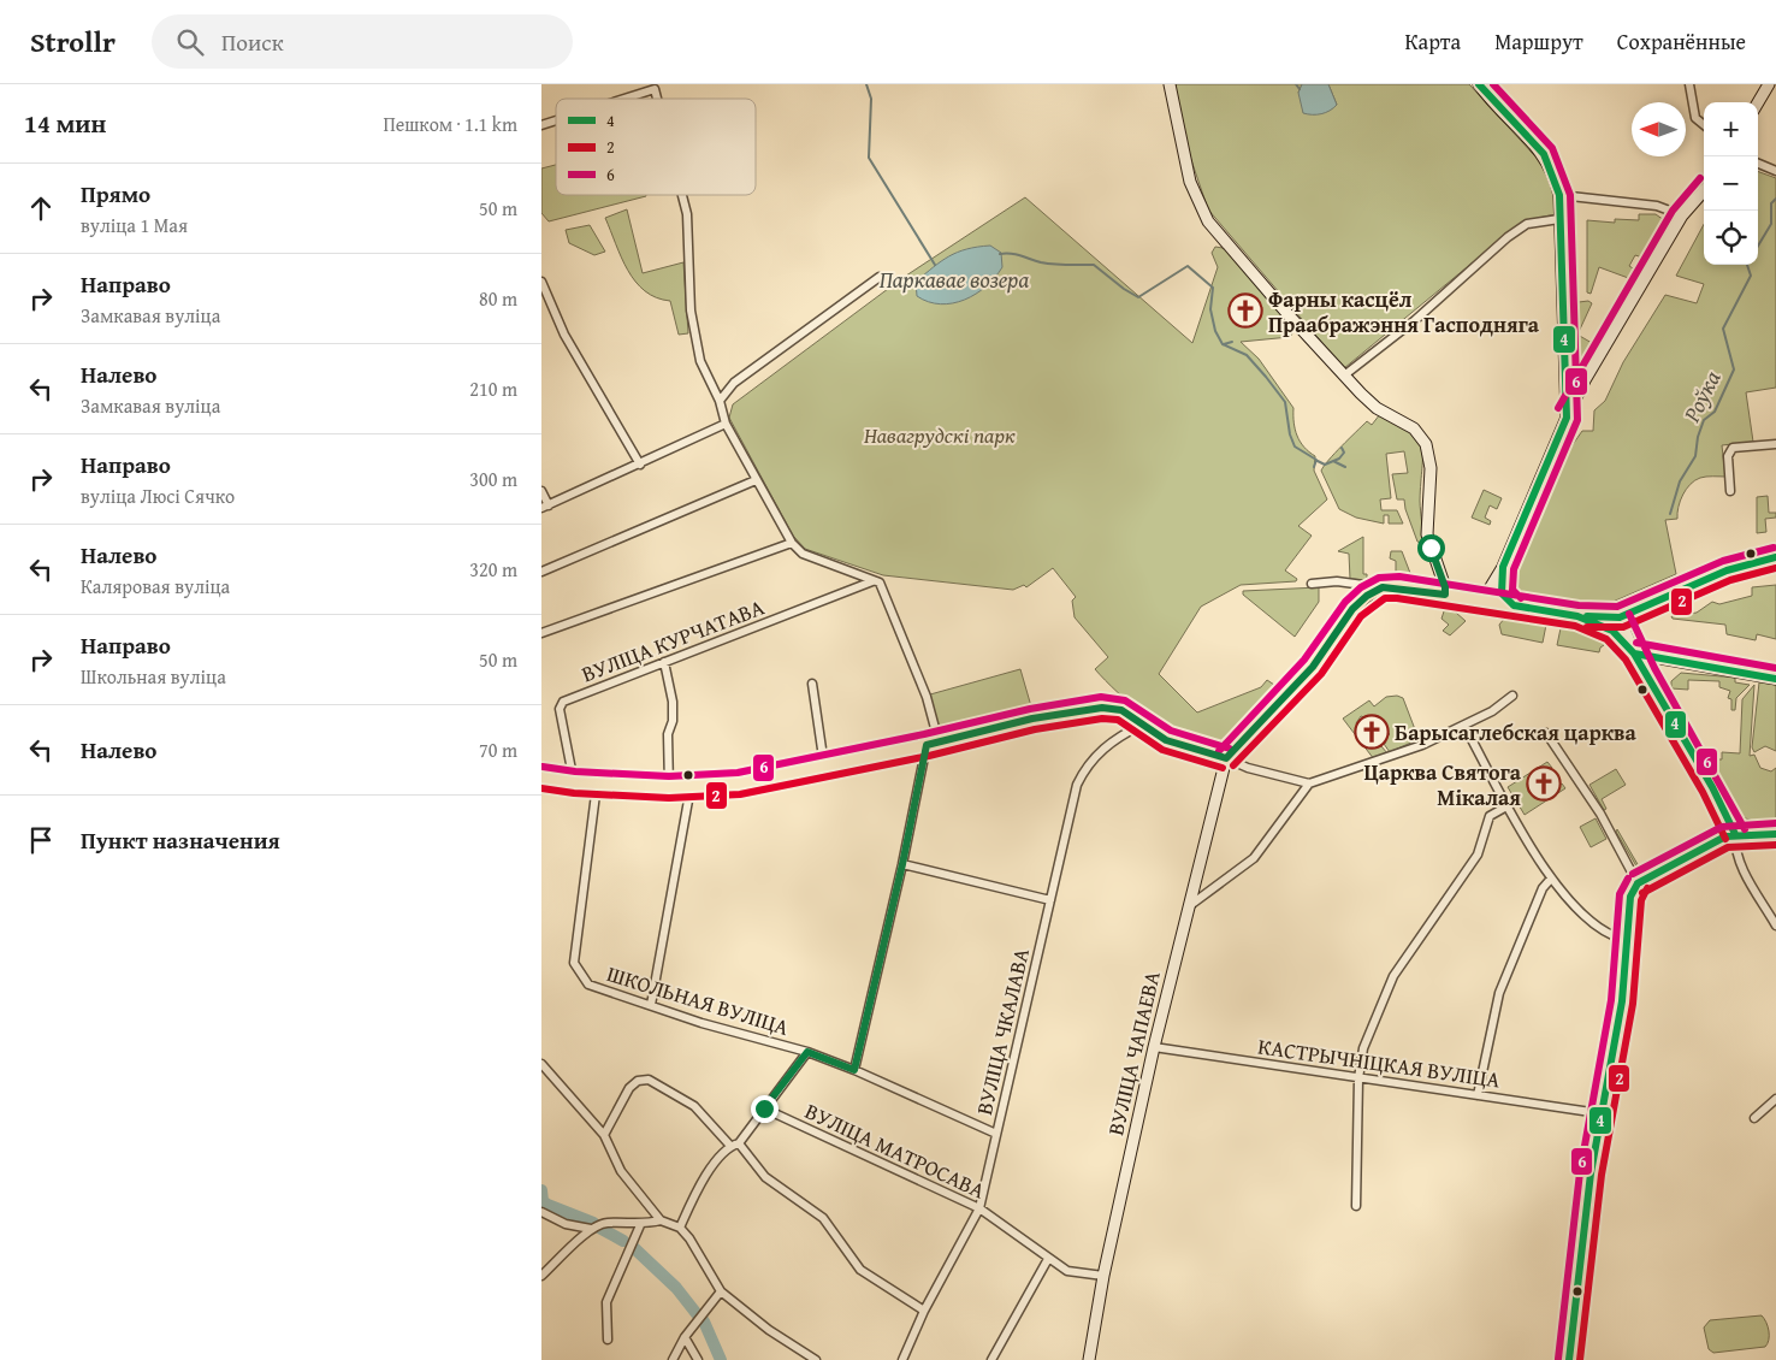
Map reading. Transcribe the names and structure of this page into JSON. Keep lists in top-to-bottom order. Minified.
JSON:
{"streets":{"street":["ВУЛІЦА КУРЧАТАВА","ШКОЛЬНАЯ ВУЛІЦА","ВУЛІЦА ЧКАЛАВА","ВУЛІЦА ЧАПАЕВА","КАСТРЫЧНІЦКАЯ ВУЛІЦА","ВУЛІЦА МАТРОСАВА"]},"crossings":[["ШКОЛЬНАЯ ВУЛІЦА","ВУЛІЦА ЧКАЛАВА"],["ВУЛІЦА ЧКАЛАВА","ВУЛІЦА МАТРОСАВА"],["ВУЛІЦА ЧАПАЕВА","КАСТРЫЧНІЦКАЯ ВУЛІЦА"],["ВУЛІЦА ЧАПАЕВА","ВУЛІЦА МАТРОСАВА"]],"water":["Паркавае возера","Роўка"],"parks":["Навагрудскі парк"],"places":{"church":["Фарны касцёл Праабражэння Гасподняга","Барысаглебская царква","Царква Святога Мікалая"]},"lines":["transit line 4","transit line 6","transit line 2"],"legend":["4","2","6"],"north":"left","page":{"header":"Strollr","search":"Поиск","nav":["Карта","Маршрут","Сохранённые"],"heading":["14 мин","Пешком · 1.1 km"],"map_buttons":["+","−"],"list":[["Прямо","вуліца 1 Мая","50 m"],["Направо","Замкавая вуліца","80 m"],["Налево","Замкавая вуліца","210 m"],["Направо","вуліца Люсі Сячко","300 m"],["Налево","Каляровая вуліца","320 m"],["Направо","Школьная вуліца","50 m"],["Налево","70 m"],"Пункт назначения"]}}
